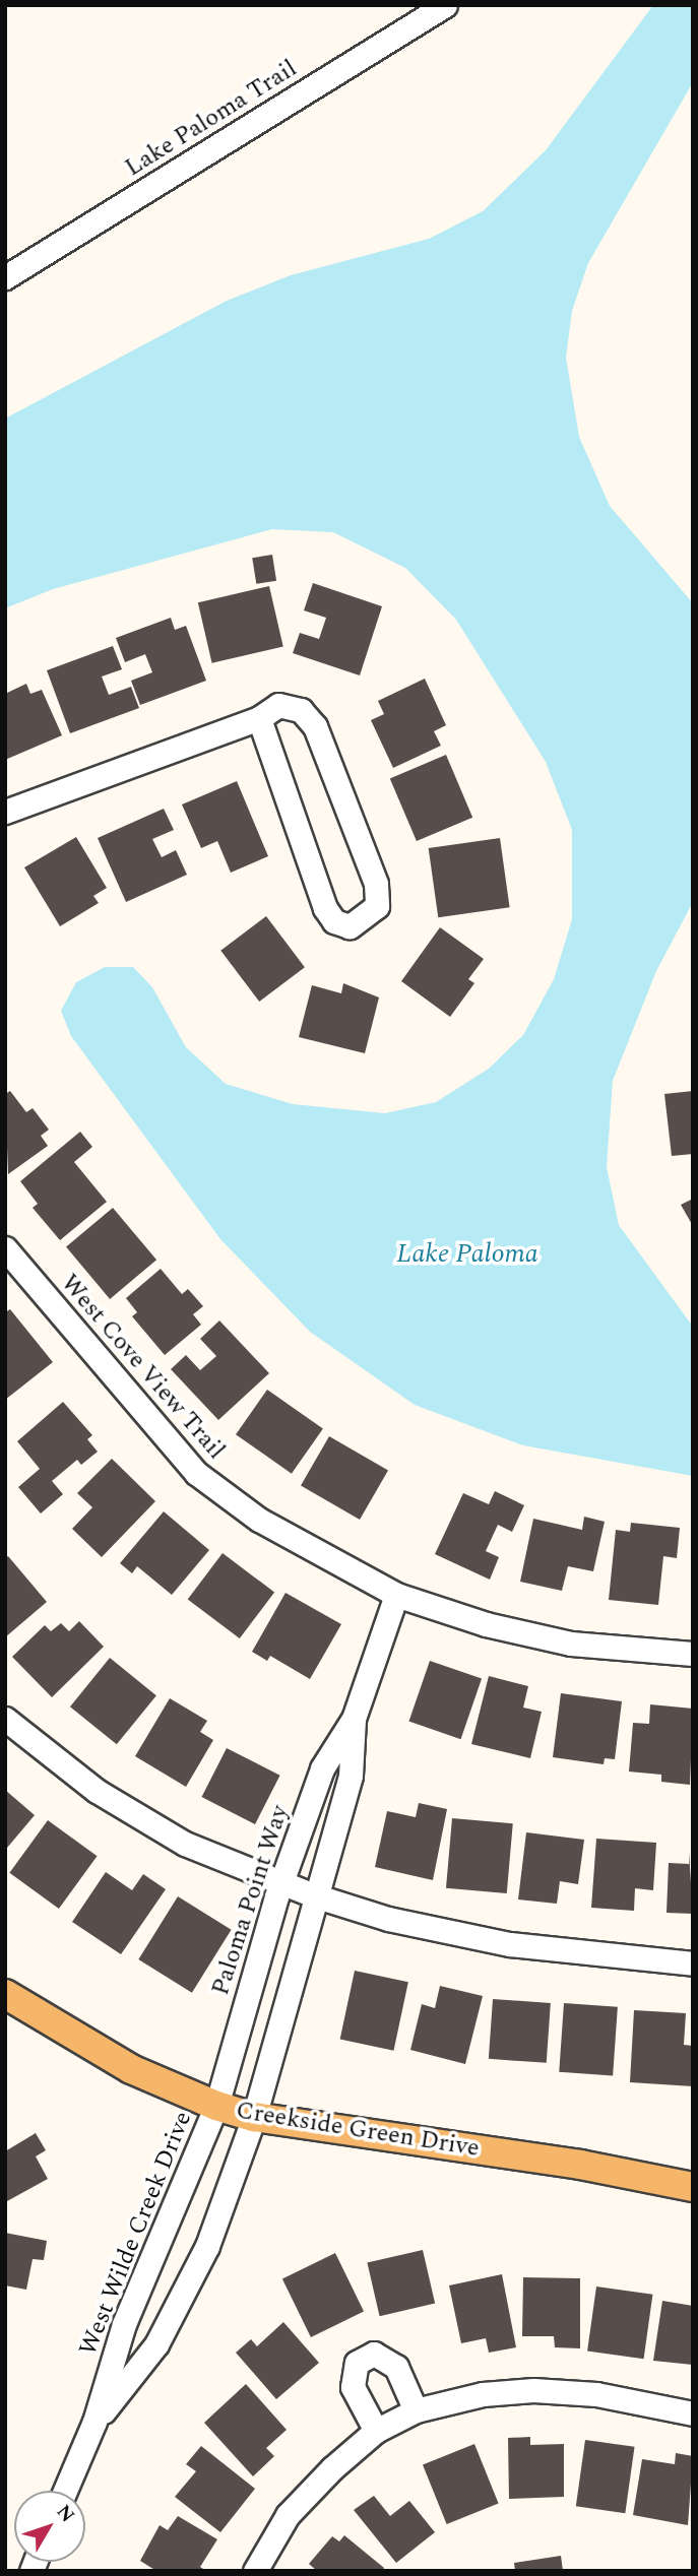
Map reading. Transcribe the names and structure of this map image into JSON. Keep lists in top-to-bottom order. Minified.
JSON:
{"streets":{"main road":["Creekside Green Drive"],"street":["Lake Paloma Trail","West Cove View Trail","Paloma Point Way","West Wilde Creek Drive"]},"crossings":[["West Cove View Trail","Paloma Point Way"],["Paloma Point Way","Creekside Green Drive"],["Paloma Point Way","West Wilde Creek Drive"],["Creekside Green Drive","West Wilde Creek Drive"]],"water":["Lake Paloma"],"north":"top right"}
